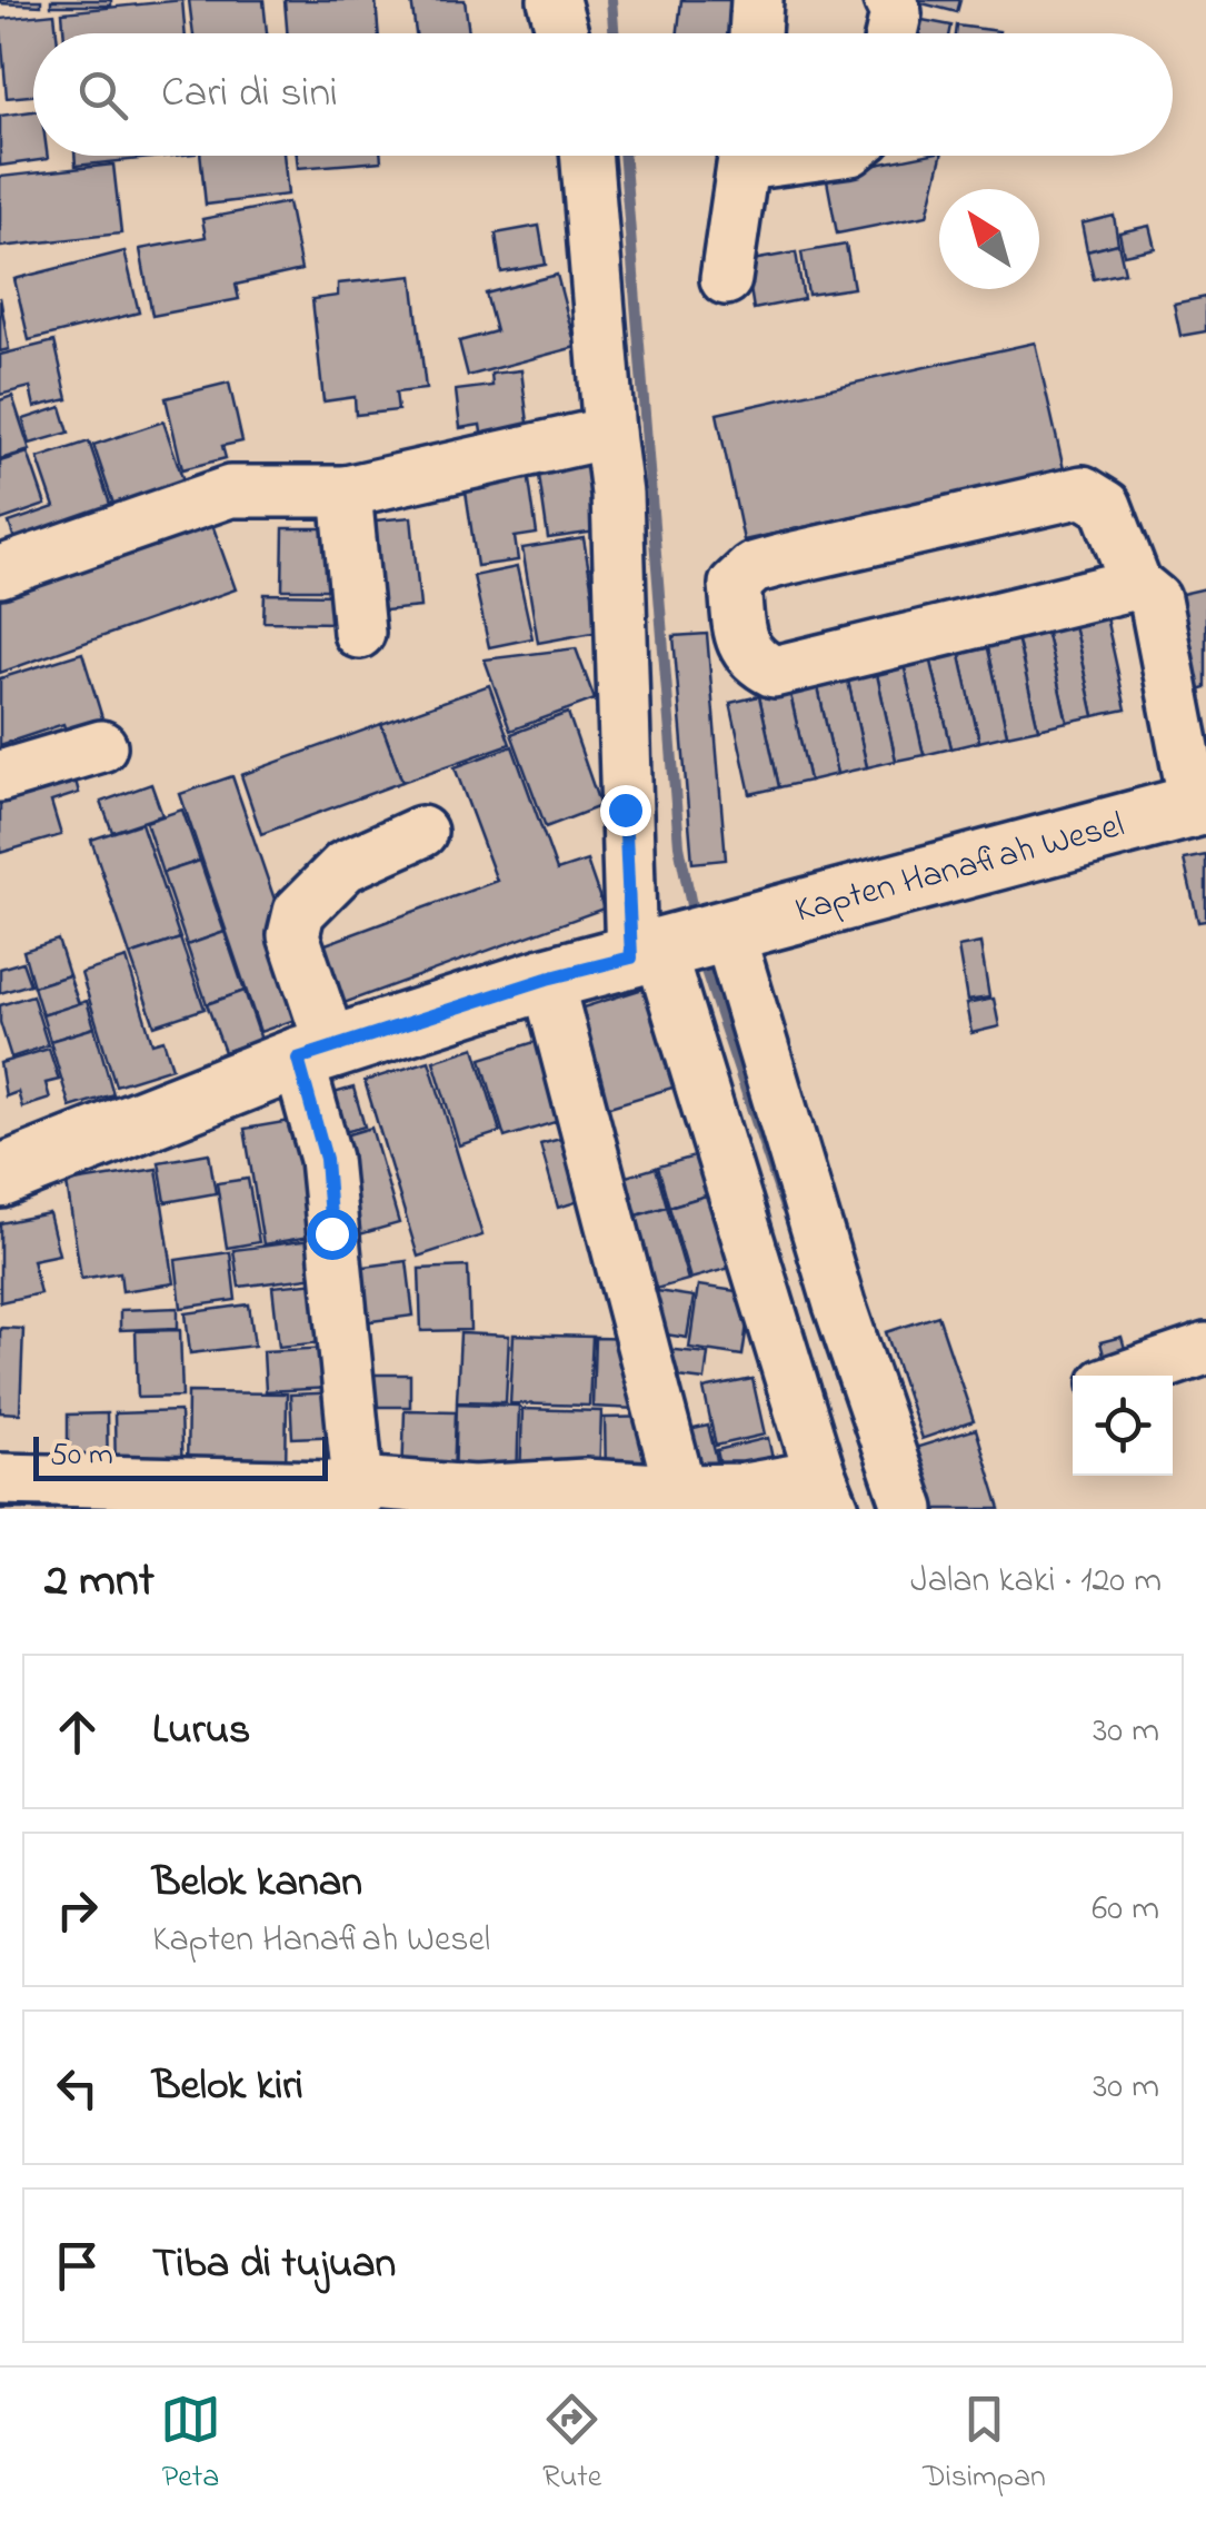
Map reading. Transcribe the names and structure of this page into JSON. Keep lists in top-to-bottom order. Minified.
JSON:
{"streets":{"main road":["Kapten Hanafiah Wesel"]},"scale_bar":"50 m","north":"top left","page":{"search":"Cari di sini","scale":"50 m","heading":["2 mnt","Jalan kaki · 120 m"],"list":[["Lurus","30 m"],["Belok kanan","Kapten Hanafiah Wesel","60 m"],["Belok kiri","30 m"],"Tiba di tujuan"],"nav":["Peta","Rute","Disimpan"]}}
